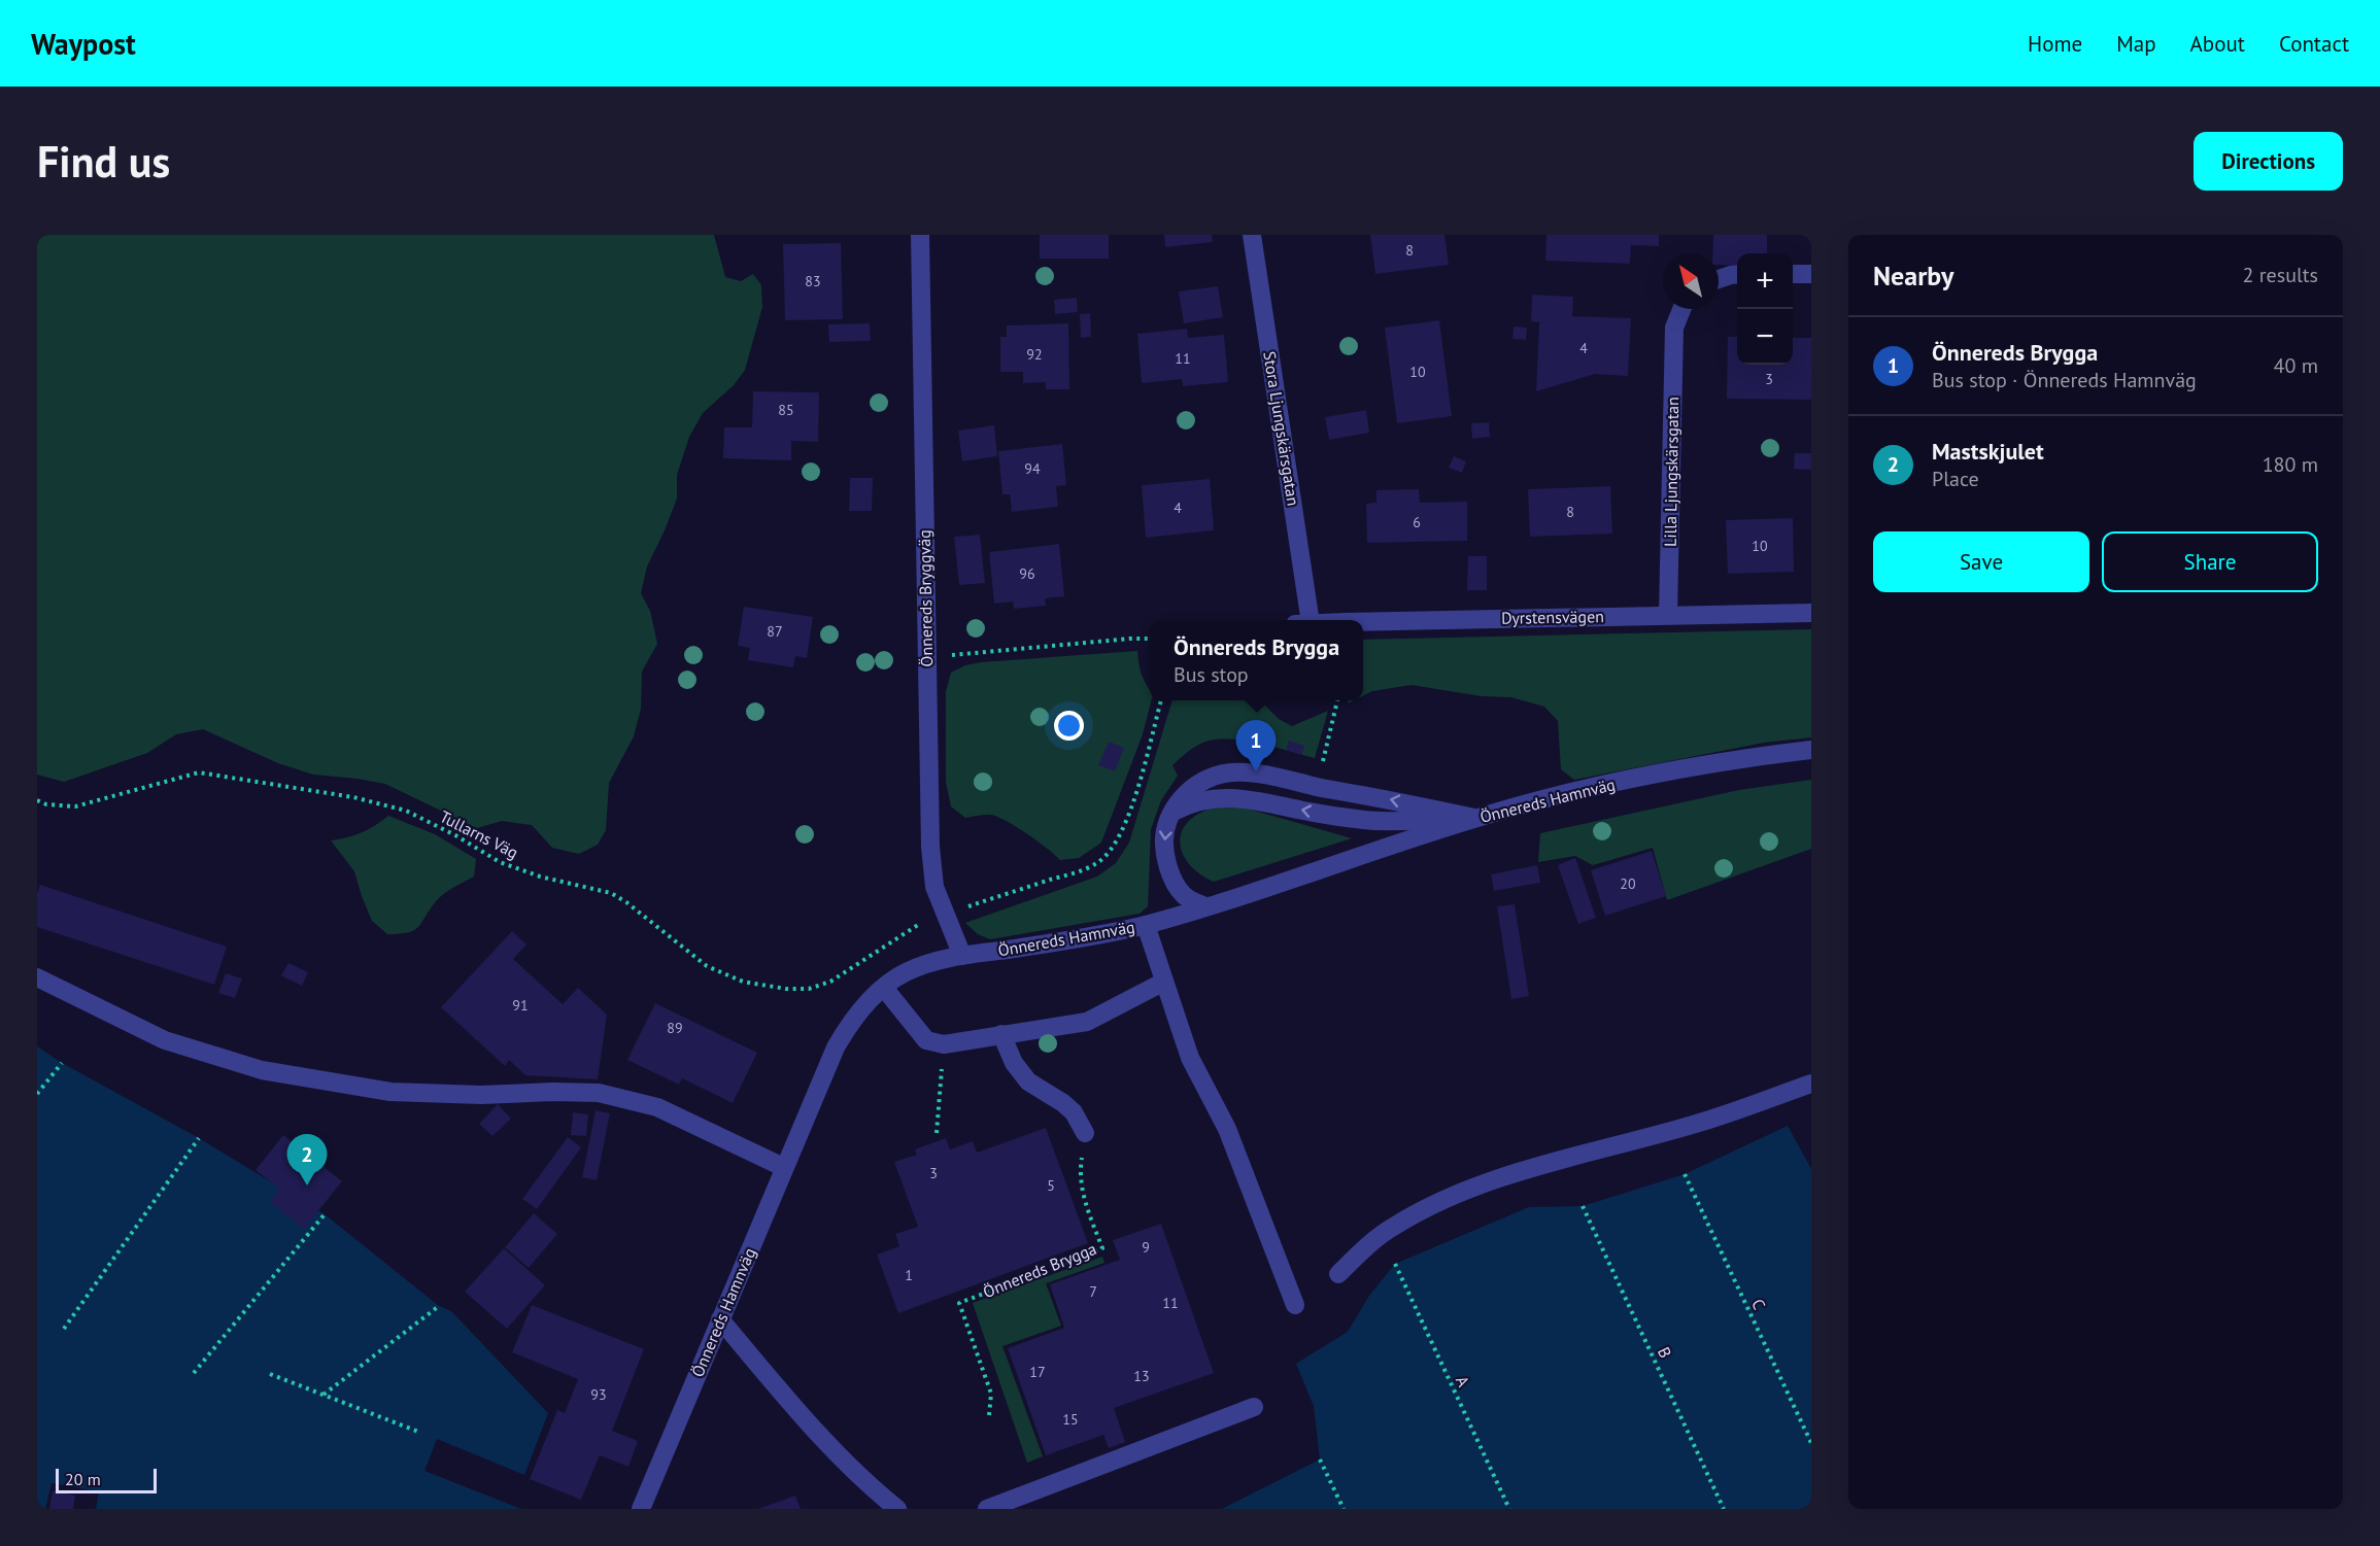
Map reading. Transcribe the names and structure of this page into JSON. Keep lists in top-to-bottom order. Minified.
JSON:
{"streets":{"street":["Stora Ljungskärsgatan","Lilla Ljungskärsgatan","Önnereds Bryggväg","Dyrstensvägen","Önnereds Hamnväg"],"path":["Tullarns Väg","Önnereds Brygga","C","B","A"]},"crossings":[["Lilla Ljungskärsgatan","Dyrstensvägen"],["Önnereds Bryggväg","Önnereds Hamnväg"],["Önnereds Bryggväg","Tullarns Väg"]],"house_numbers":["8","83","4","92","11","10","3","85","94","4","8","6","10","96","87","20","91","89","3","5","9","1","7","11","17","13","93","15"],"scale_bar":"20 m","north":"top left","page":{"header":"Waypost","nav":["Home","Map","About","Contact"],"buttons":["Directions",["Save","Share"]],"title":"Find us","heading":["Nearby","2 results"],"map_buttons":["+","−"],"list":[{"mark":"1","name":"Önnereds Brygga","note":"Bus stop · Önnereds Hamnväg","value":"40 m"},{"mark":"2","name":"Mastskjulet","note":"Place","value":"180 m"}],"popup":["Önnereds Brygga","Bus stop"],"pins":["1","2"],"scale":"20 m"}}
